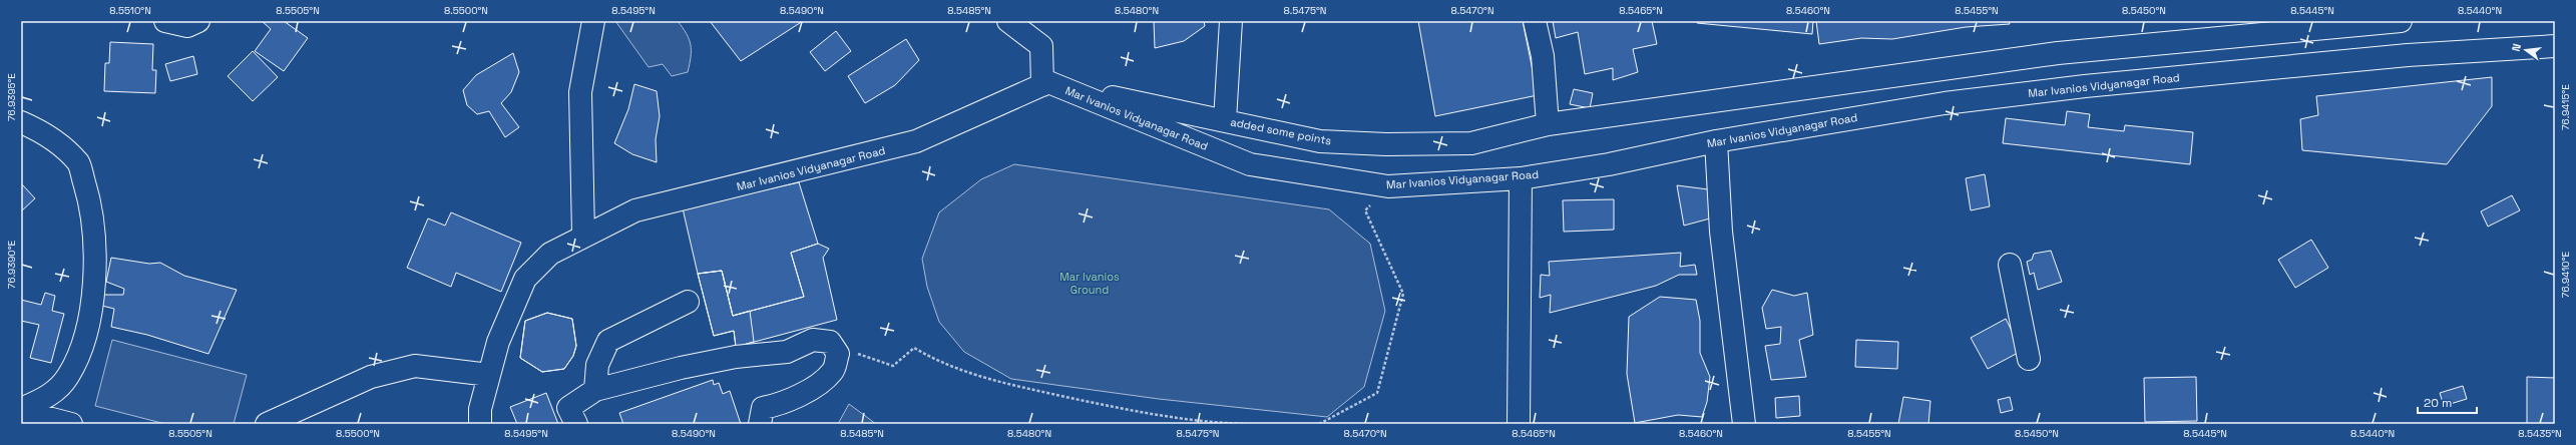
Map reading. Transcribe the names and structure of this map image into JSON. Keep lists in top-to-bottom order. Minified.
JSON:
{"streets":{"street":["Mar Ivanios Vidyanagar Road","added some points"]},"crossings":[["Mar Ivanios Vidyanagar Road","added some points"]],"parks":["Mar Ivanios Ground"],"scale_bar":"20 m","north":"left","coordinates":["8.5510°N","8.5505°N","8.5500°N","8.5495°N","8.5490°N","8.5485°N","8.5480°N","8.5475°N","8.5470°N","8.5465°N","8.5460°N","8.5455°N","8.5450°N","8.5445°N","8.5440°N","76.9395°E","76.9415°E","76.9390°E","76.9410°E","8.5435°N"]}
